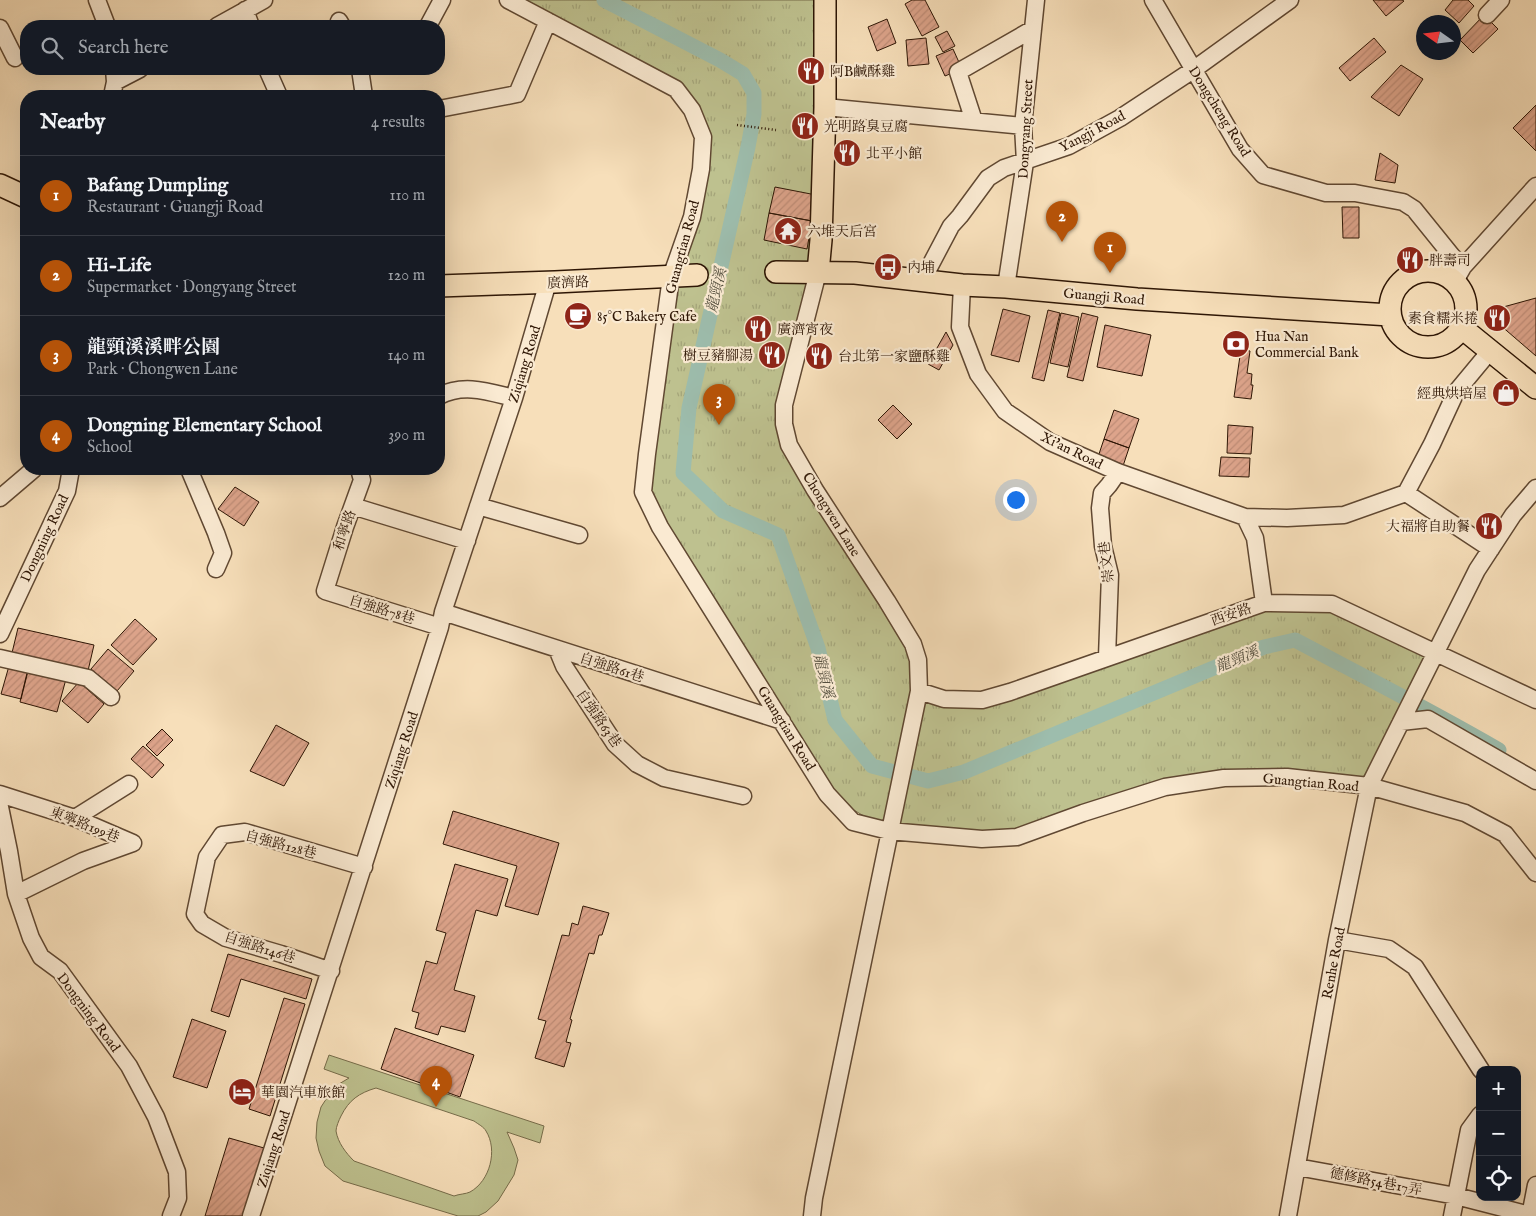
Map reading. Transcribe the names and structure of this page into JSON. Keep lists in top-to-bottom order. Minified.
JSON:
{"streets":{"main road":["廣濟路","Guangji Road"],"street":["Dongcheng Road","Dongyang Street","Yangji Road","Guangtian Road","Ziqiang Road","Xi'an Road","Chongwen Lane","和寧路","Dongning Road","崇文巷","自強路78巷","西安路","自強路61巷","自強路63巷","東寧路199巷","自強路128巷","自強路146巷","Renhe Road","德修路54巷17弄"]},"crossings":[["Dongcheng Road","Yangji Road"],["Dongcheng Road","Guangji Road"],["Dongyang Street","Yangji Road"],["Dongyang Street","Guangji Road"],["Yangji Road","Guangji Road"],["Guangtian Road","廣濟路"],["Guangtian Road","Chongwen Lane"],["Guangtian Road","自強路61巷"],["Guangtian Road","Renhe Road"],["廣濟路","Ziqiang Road"],["Guangji Road","Xi'an Road"],["Guangji Road","Chongwen Lane"],["Ziqiang Road","自強路78巷"],["Ziqiang Road","自強路61巷"],["Ziqiang Road","自強路128巷"],["Ziqiang Road","自強路146巷"],["Xi'an Road","崇文巷"],["Chongwen Lane","西安路"],["和寧路","自強路78巷"],["Dongning Road","東寧路199巷"],["崇文巷","西安路"],["自強路78巷","自強路61巷"],["西安路","Renhe Road"],["自強路61巷","自強路63巷"],["自強路128巷","自強路146巷"],["Renhe Road","德修路54巷17弄"]],"water":["龍頸溪"],"places":{"restaurant":["阿B鹹酥雞","光明路臭豆腐","北平小館","胖壽司","素食糯米捲","廣濟宵夜","樹豆豬腳湯","台北第一家鹽酥雞","大福將自助餐"],"temple":["六堆天后宮"],"bus stop":["內埔"],"cafe":["85°C Bakery Cafe"],"bank":["Hua Nan Commercial Bank"],"shop":["經典烘培屋"],"hotel":["華園汽車旅館"]},"north":"left","page":{"search":"Search here","heading":["Nearby","4 results"],"list":[{"mark":"1","name":"Bafang Dumpling","note":"Restaurant · Guangji Road","value":"110 m"},{"mark":"2","name":"Hi-Life","note":"Supermarket · Dongyang Street","value":"120 m"},{"mark":"3","name":"龍頸溪溪畔公園","note":"Park · Chongwen Lane","value":"140 m"},{"mark":"4","name":"Dongning Elementary School","note":"School","value":"390 m"}],"pins":["2","1","3","4"],"map_buttons":["+","−"]}}
